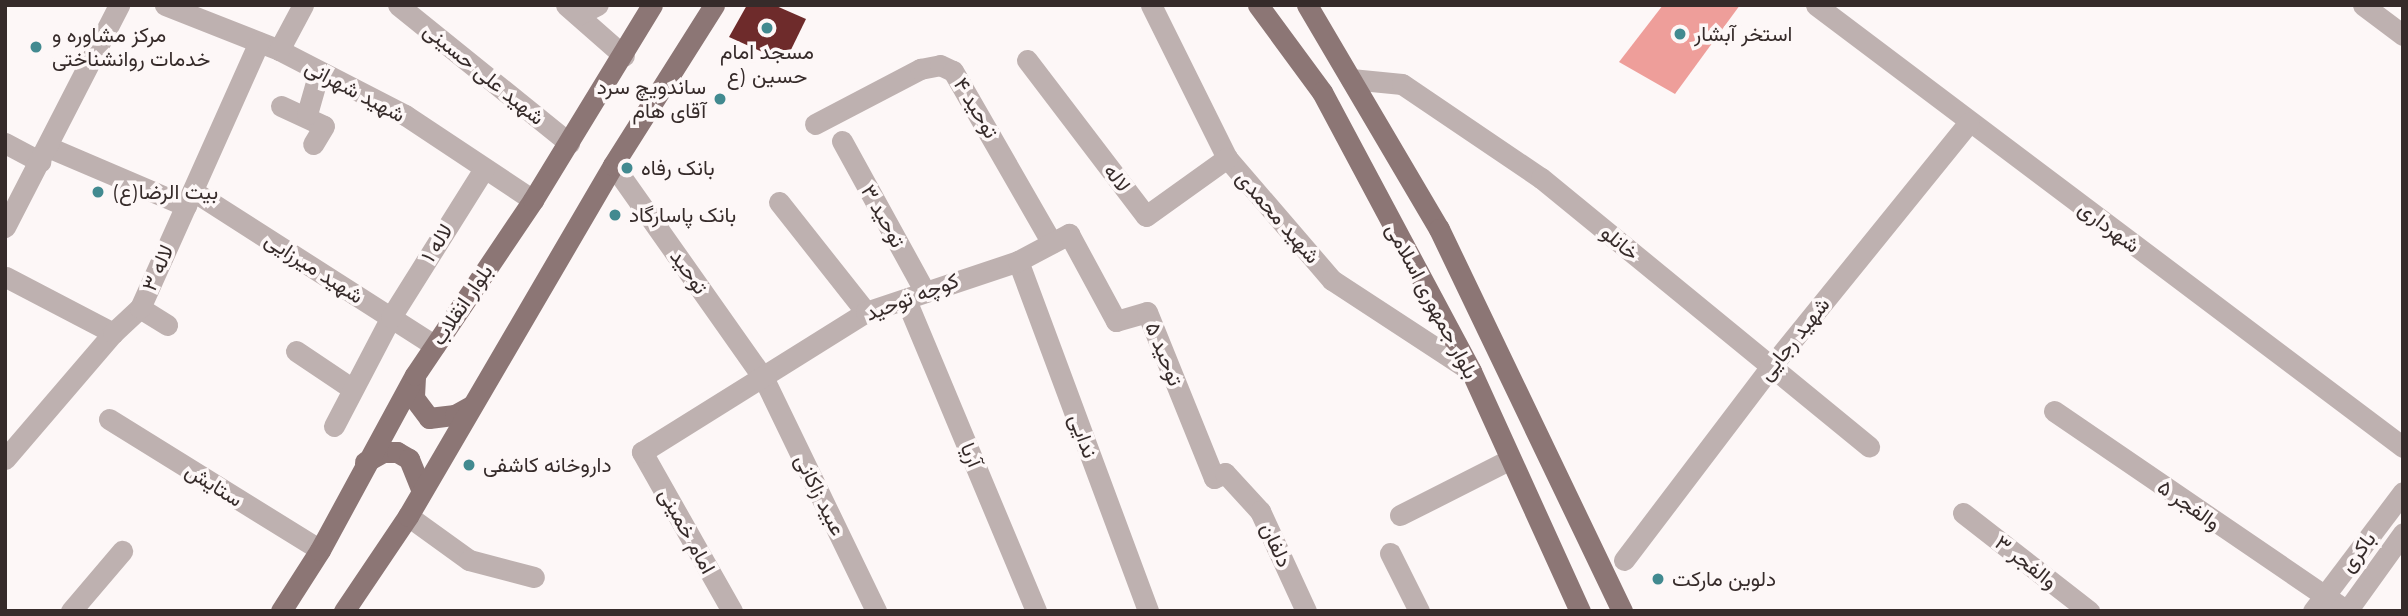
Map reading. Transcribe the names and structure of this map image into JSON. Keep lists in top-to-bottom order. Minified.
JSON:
{"streets":{"main road":["بلوار جمهوری اسلامی","بلوار انقلاب"],"street":["شهید علی حسینی","شهید شهرانی","توحید ۴","لاله","توحید ۳","شهید محمدی","شهرداری","لاله ۱","خانلو","لاله ۳","شهید میرزایی","توحید","کوچه توحید","شهید رجایی","توحید ۵","ندایی","آریا","ستایش","عبید زاکانی","والفجر ۵","امام خمینی","دلفان","باکری","والفجر ۳"]},"crossings":[["شهید علی حسینی","بلوار انقلاب"],["شهید شهرانی","لاله ۱"],["شهید شهرانی","لاله ۳"],["شهید شهرانی","بلوار انقلاب"],["توحید ۴","کوچه توحید"],["توحید ۴","توحید ۵"],["لاله","شهید محمدی"],["توحید ۳","کوچه توحید"],["توحید ۳","آریا"],["شهید محمدی","بلوار جمهوری اسلامی"],["شهرداری","شهید رجایی"],["لاله ۱","شهید میرزایی"],["خانلو","بلوار جمهوری اسلامی"],["خانلو","شهید رجایی"],["لاله ۳","شهید میرزایی"],["شهید میرزایی","بلوار انقلاب"],["توحید","کوچه توحید"],["توحید","عبید زاکانی"],["کوچه توحید","توحید ۵"],["کوچه توحید","ندایی"],["کوچه توحید","آریا"],["کوچه توحید","عبید زاکانی"],["کوچه توحید","امام خمینی"],["بلوار انقلاب","ستایش"],["توحید ۵","دلفان"],["والفجر ۵","باکری"]],"places":["مسجد امام حسین (ع","استخر آبشار","مرکز مشاوره و خدمات روانشناختی","ساندویچ سرد آقای هام","بانک رفاه","بیت الرضا(ع)","بانک پاسارگاد","داروخانه کاشفی","دلوین مارکت"]}
